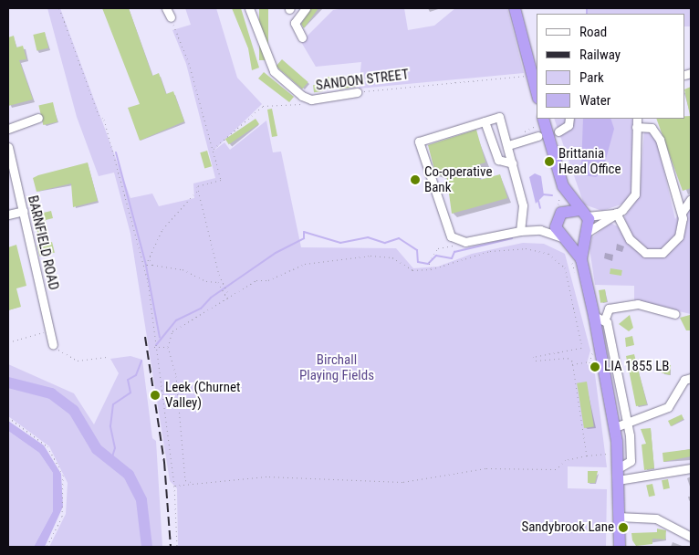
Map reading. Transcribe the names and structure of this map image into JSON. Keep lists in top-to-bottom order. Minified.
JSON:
{"streets":{"street":["SANDON STREET","BARNFIELD ROAD"]},"parks":["Birchall Playing Fields"],"places":["Brittania Head Office","Co-operative Bank","LIA 1855 LB","Leek (Churnet Valley)","Sandybrook Lane"],"legend":["Road","Railway","Park","Water"]}
